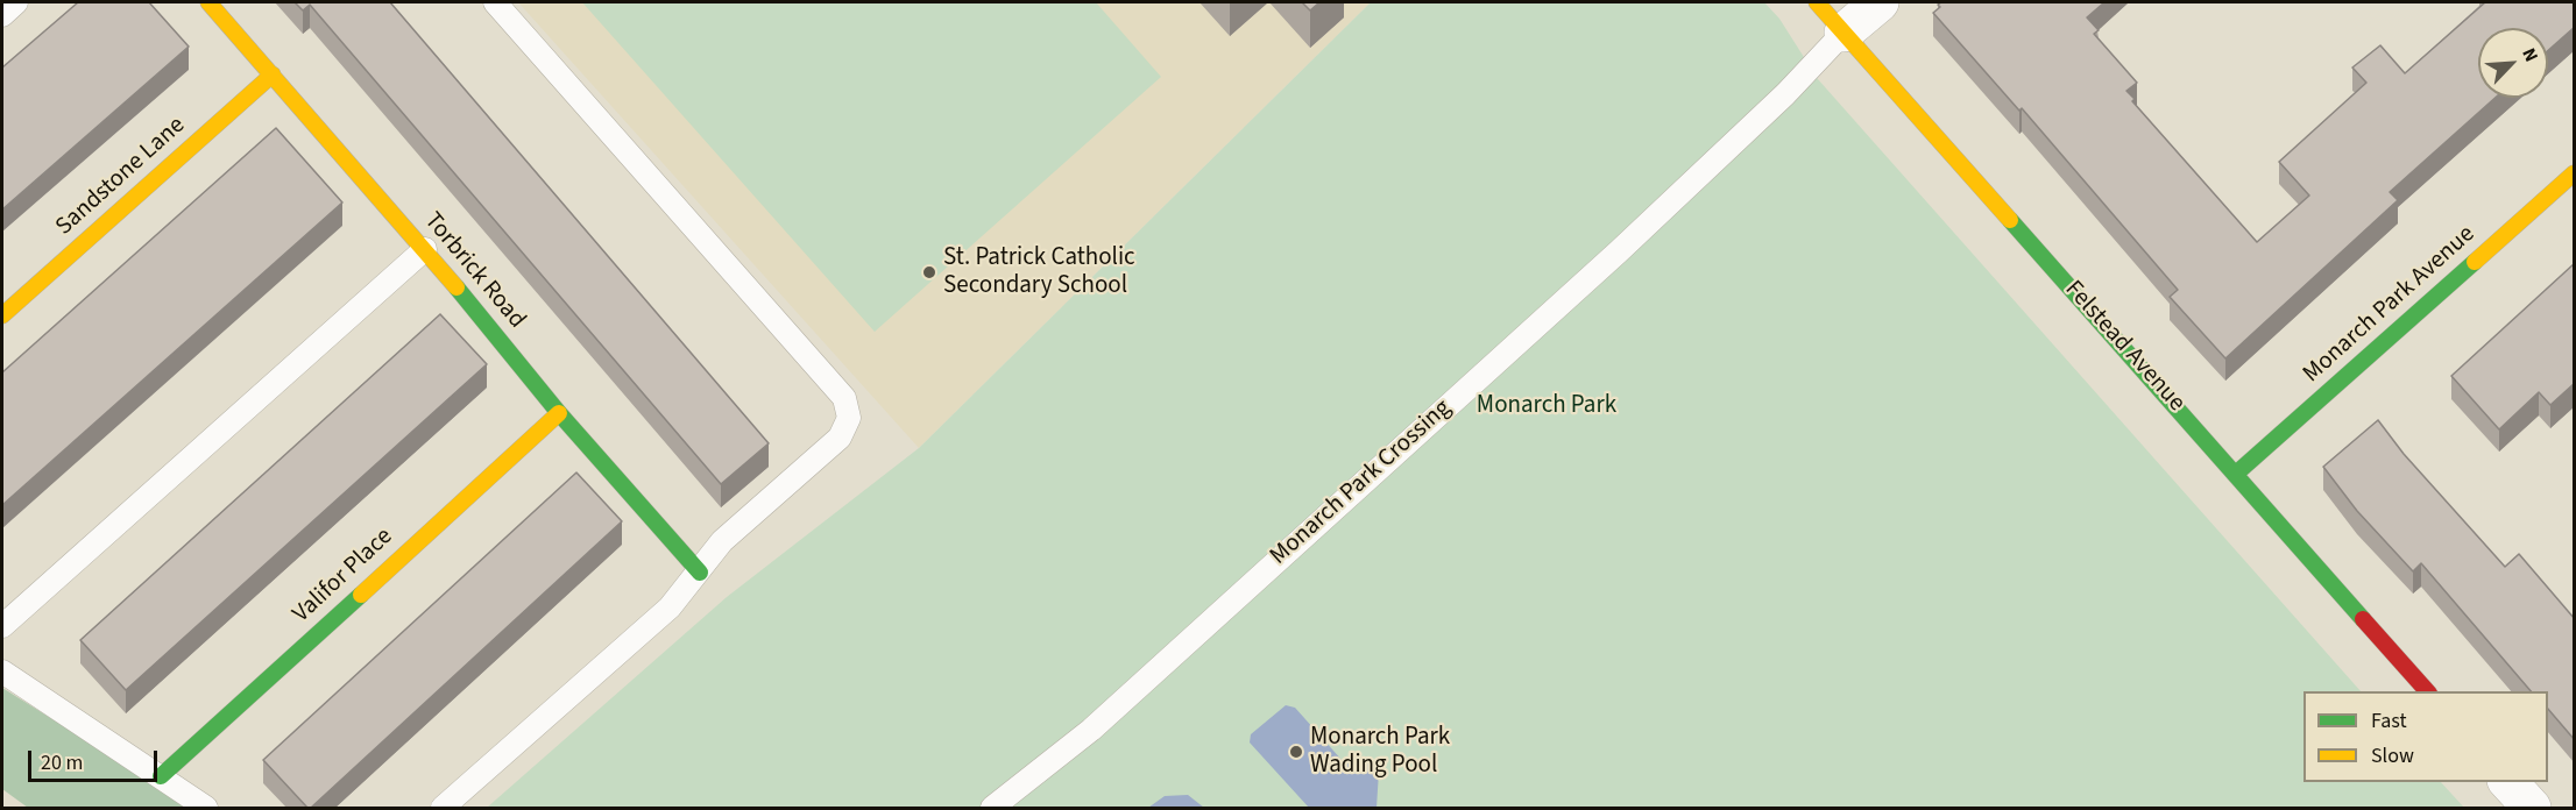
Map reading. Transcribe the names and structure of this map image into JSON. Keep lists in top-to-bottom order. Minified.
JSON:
{"streets":{"street":["Sandstone Lane","Torbrick Road","Monarch Park Avenue","Felstead Avenue","Valifor Place"],"lane":["Monarch Park Crossing"]},"crossings":[["Sandstone Lane","Torbrick Road"],["Torbrick Road","Valifor Place"],["Monarch Park Avenue","Felstead Avenue"],["Felstead Avenue","Monarch Park Crossing"]],"parks":["Monarch Park"],"places":["St. Patrick Catholic Secondary School","Monarch Park Wading Pool"],"legend":["Fast","Slow"],"scale_bar":"20 m","north":"top right"}
